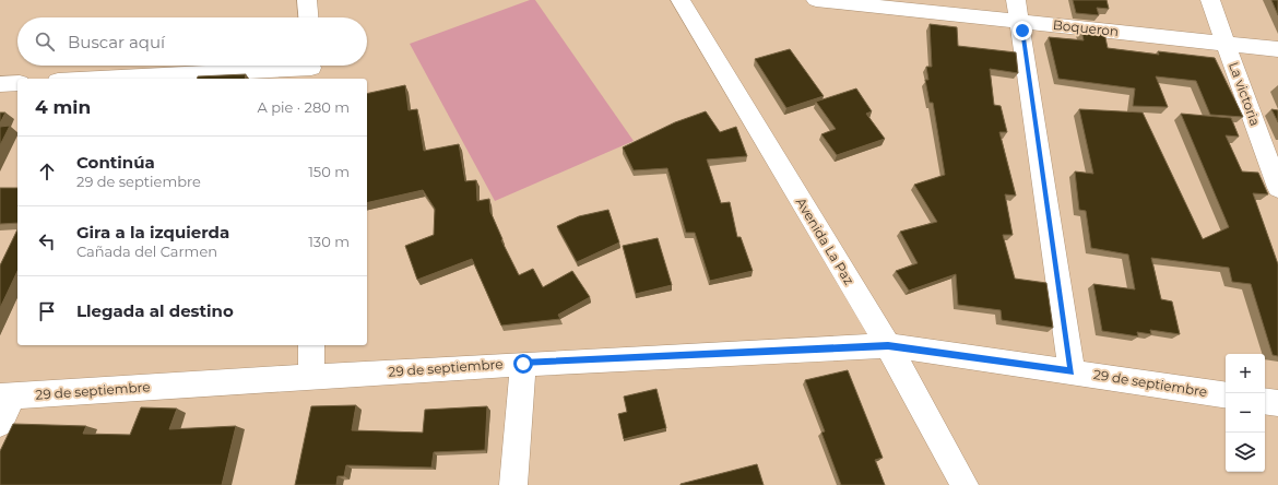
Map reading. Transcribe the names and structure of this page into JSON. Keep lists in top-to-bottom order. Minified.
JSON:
{"streets":{"street":["Boqueron","La victoria","Avenida La Paz","29 de septiembre"]},"crossings":[["Boqueron","La victoria"],["Avenida La Paz","29 de septiembre"]],"page":{"search":"Buscar aquí","heading":["4 min","A pie · 280 m"],"list":[["Continúa","29 de septiembre","150 m"],["Gira a la izquierda","Cañada del Carmen","130 m"],"Llegada al destino"],"map_buttons":["+","−"]}}
